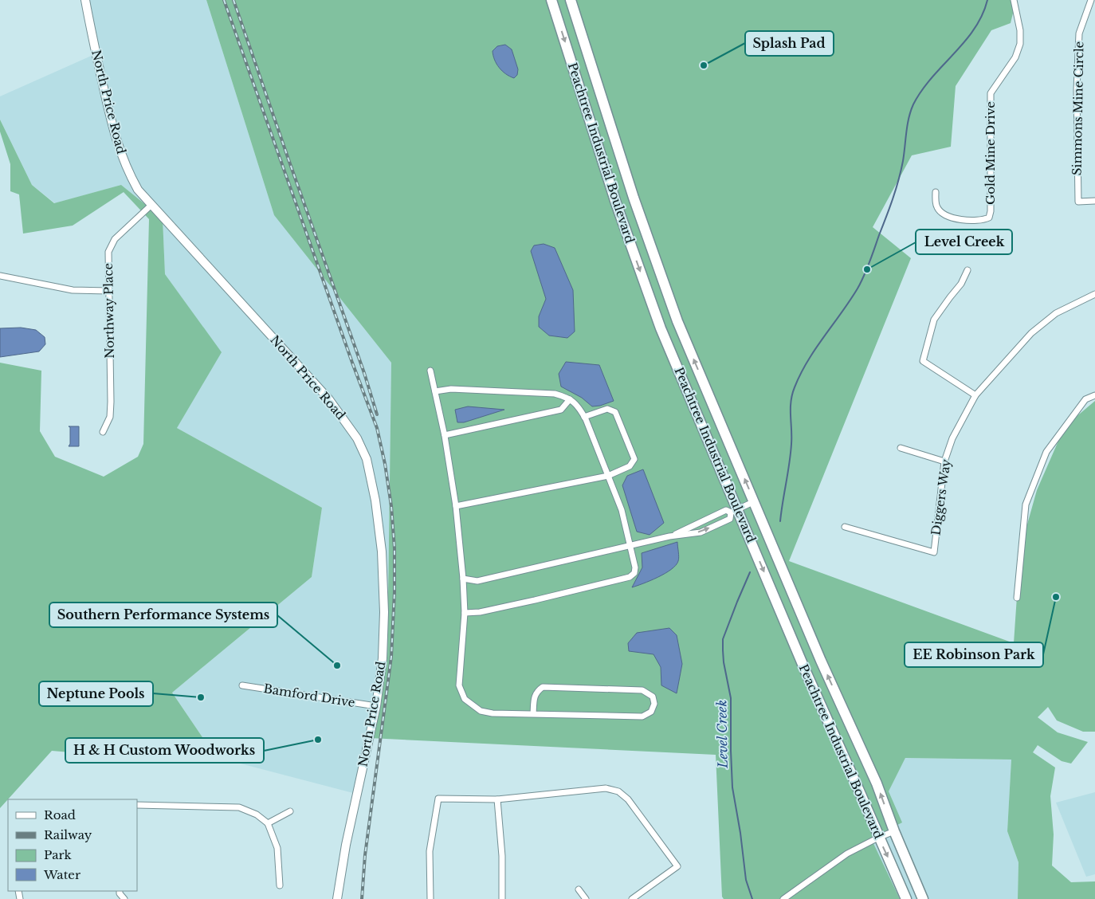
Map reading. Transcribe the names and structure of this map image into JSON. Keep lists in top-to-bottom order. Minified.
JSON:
{"streets":{"highway":["Peachtree Industrial Boulevard"],"street":["North Price Road","Simmons Mine Circle","Gold Mine Drive","Northway Place","Diggers Way","Bamford Drive"]},"crossings":[["North Price Road","Northway Place"],["North Price Road","Bamford Drive"]],"water":["Level Creek"],"places":["Splash Pad","Level Creek","EE Robinson Park","Southern Performance Systems","Neptune Pools","H & H Custom Woodworks"],"legend":["Road","Railway","Park","Water"]}
